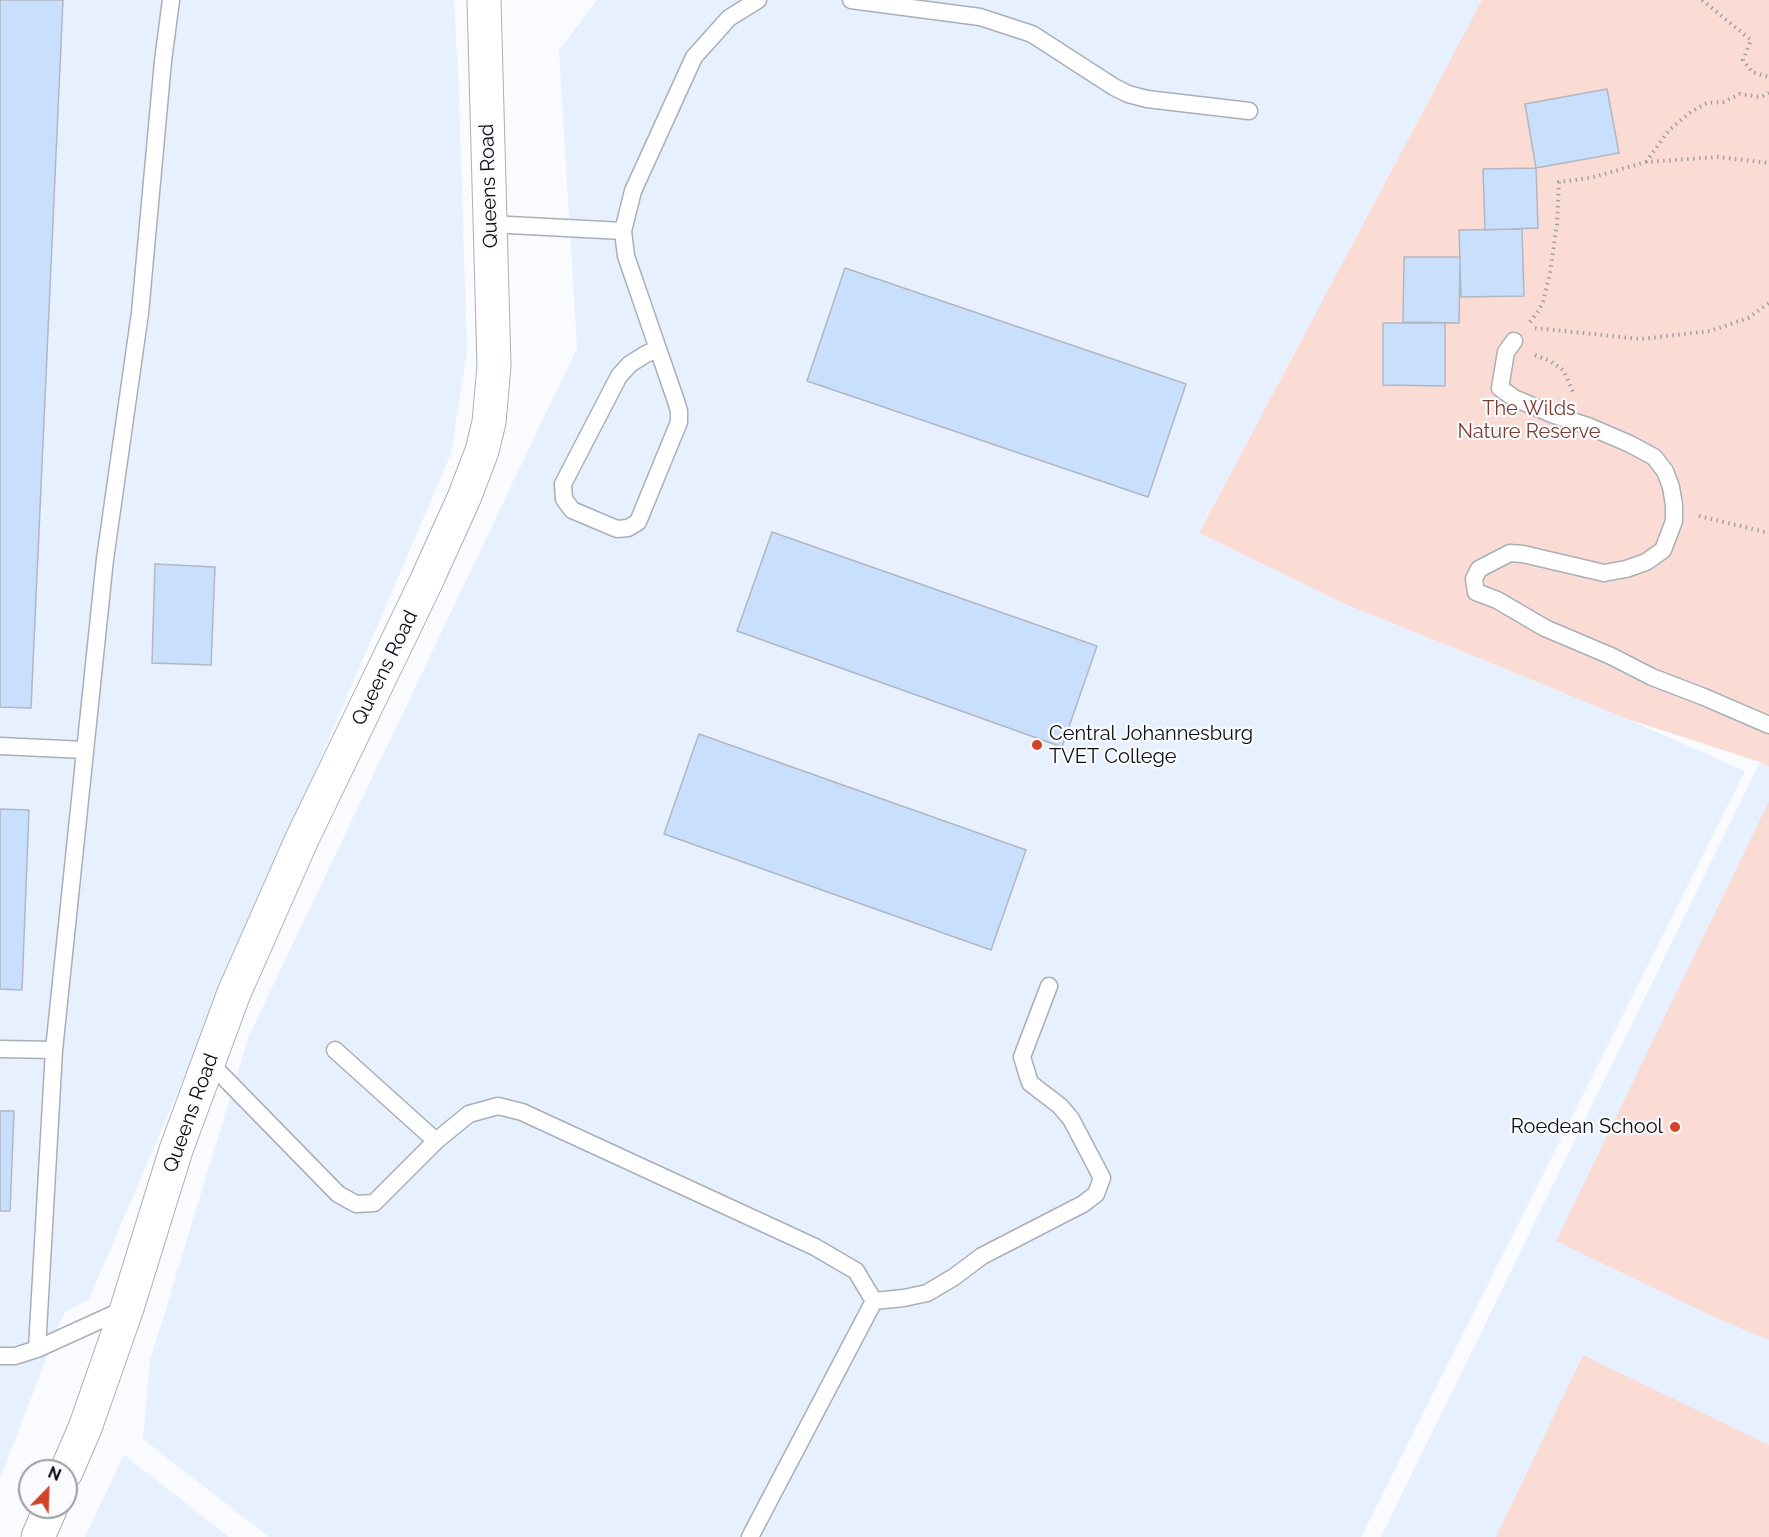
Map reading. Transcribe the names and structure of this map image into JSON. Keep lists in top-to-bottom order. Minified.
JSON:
{"streets":{"street":["Queens Road"]},"parks":["The Wilds Nature Reserve"],"places":["Central Johannesburg TVET College","Roedean School"],"north":"top right"}
